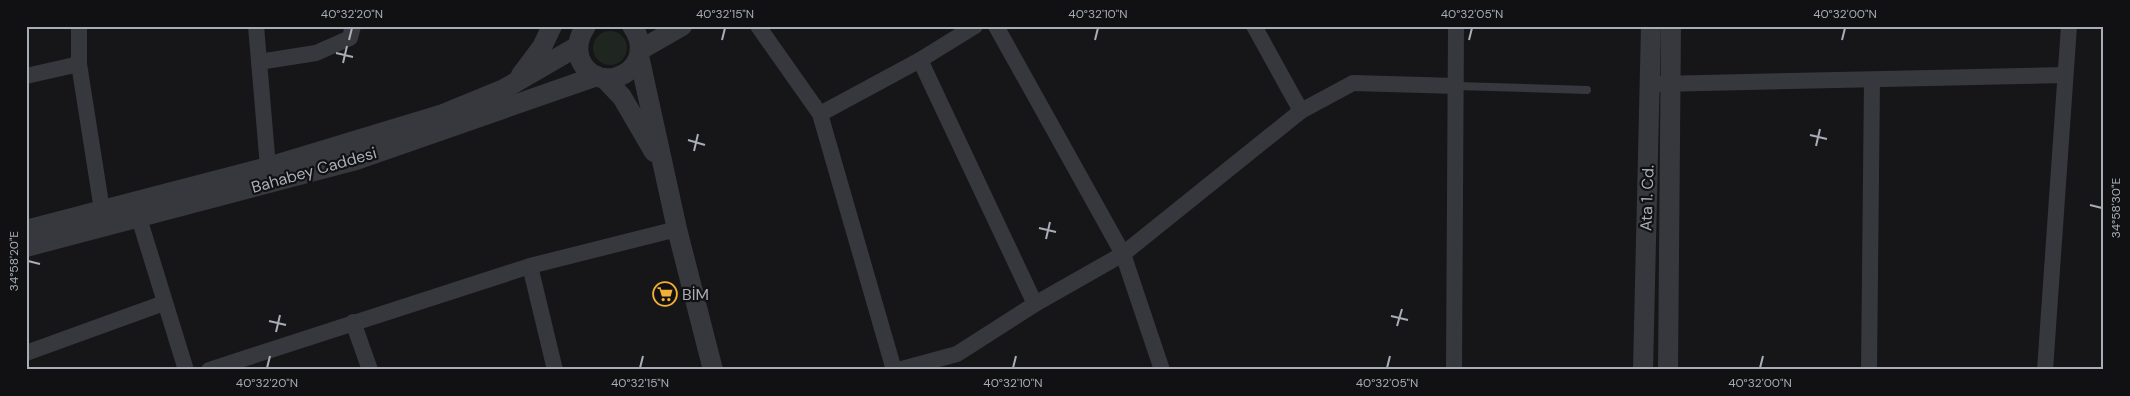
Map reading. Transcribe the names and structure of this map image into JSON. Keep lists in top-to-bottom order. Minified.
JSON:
{"streets":{"street":["Bahabey Caddesi","Ata 1. Cd."]},"places":{"supermarket":["BİM"]},"coordinates":["40°32'20\"N","40°32'15\"N","40°32'10\"N","40°32'05\"N","40°32'00\"N","34°58'30\"E","34°58'20\"E"]}
